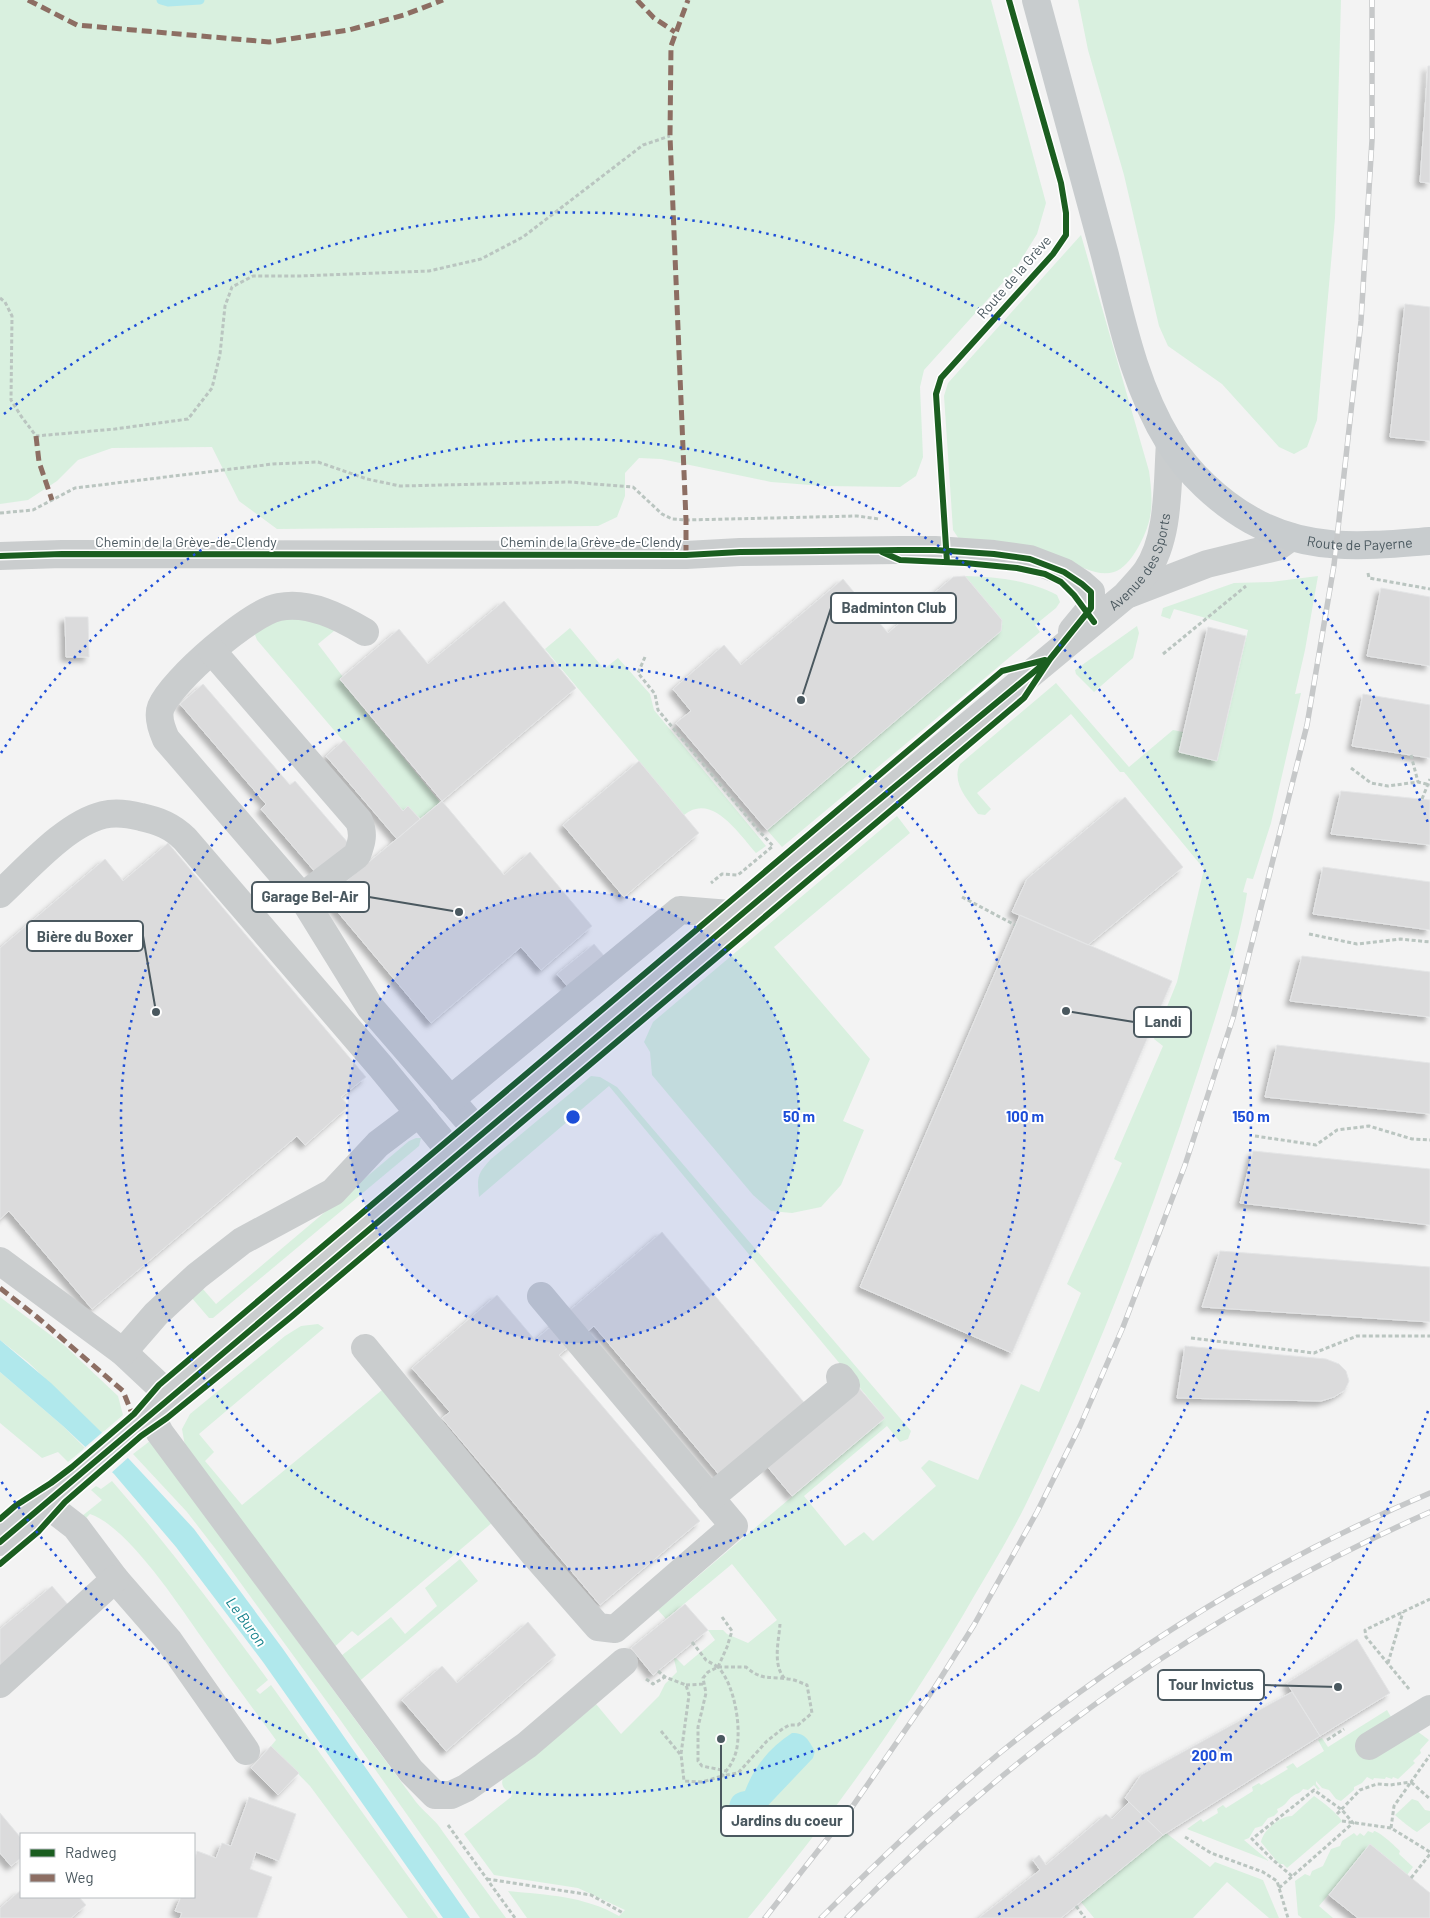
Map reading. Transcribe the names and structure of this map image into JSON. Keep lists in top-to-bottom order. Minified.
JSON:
{"streets":{"main road":["Route de Payerne"],"street":["Chemin de la Grève-de-Clendy","Avenue des Sports"],"cycle path":["Route de la Grève"]},"crossings":[["Chemin de la Grève-de-Clendy","Avenue des Sports"]],"water":["Le Buron"],"places":["Badminton Club","Garage Bel-Air","Landi","Bière du Boxer","Tour Invictus","Jardins du coeur"],"legend":["Radweg","Weg"],"rings":["50 m","100 m","150 m","200 m"]}
